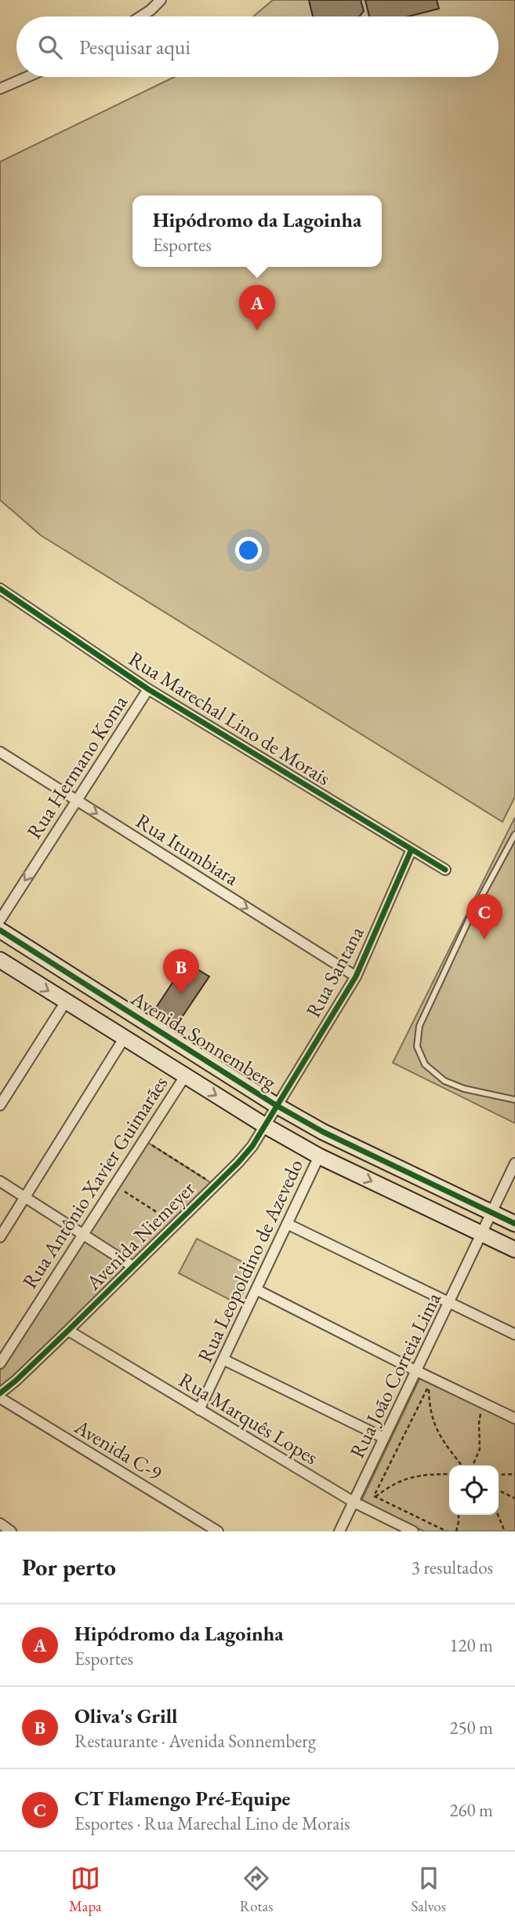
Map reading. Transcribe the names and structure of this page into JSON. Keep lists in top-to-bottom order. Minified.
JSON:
{"streets":{"street":["Rua Marechal Lino de Morais","Rua Hermano Koma","Rua Itumbiara","Rua Santana","Avenida Sonnemberg","Rua Antônio Xavier Guimarães","Avenida Niemeyer","Rua Leopoldino de Azevedo","Rua João Correia Lima","Rua Marquês Lopes","Avenida C-9"]},"crossings":[["Rua Marechal Lino de Morais","Rua Hermano Koma"],["Rua Marechal Lino de Morais","Rua Santana"],["Rua Hermano Koma","Rua Itumbiara"],["Rua Itumbiara","Rua Santana"],["Rua Santana","Avenida Sonnemberg"],["Rua Santana","Avenida Niemeyer"],["Avenida Sonnemberg","Rua Antônio Xavier Guimarães"],["Avenida Sonnemberg","Avenida Niemeyer"],["Avenida Sonnemberg","Rua Leopoldino de Azevedo"],["Avenida Sonnemberg","Rua João Correia Lima"],["Avenida Niemeyer","Rua Marquês Lopes"],["Rua Leopoldino de Azevedo","Rua Marquês Lopes"],["Rua João Correia Lima","Rua Marquês Lopes"]],"one_way":["Rua Hermano Koma","Rua Itumbiara"],"page":{"search":"Pesquisar aqui","popup":["Hipódromo da Lagoinha","Esportes"],"pins":["A","C","B"],"heading":["Por perto","3 resultados"],"list":[{"mark":"A","name":"Hipódromo da Lagoinha","note":"Esportes","value":"120 m"},{"mark":"B","name":"Oliva's Grill","note":"Restaurante · Avenida Sonnemberg","value":"250 m"},{"mark":"C","name":"CT Flamengo Pré-Equipe","note":"Esportes · Rua Marechal Lino de Morais","value":"260 m"}],"nav":["Mapa","Rotas","Salvos"]}}
